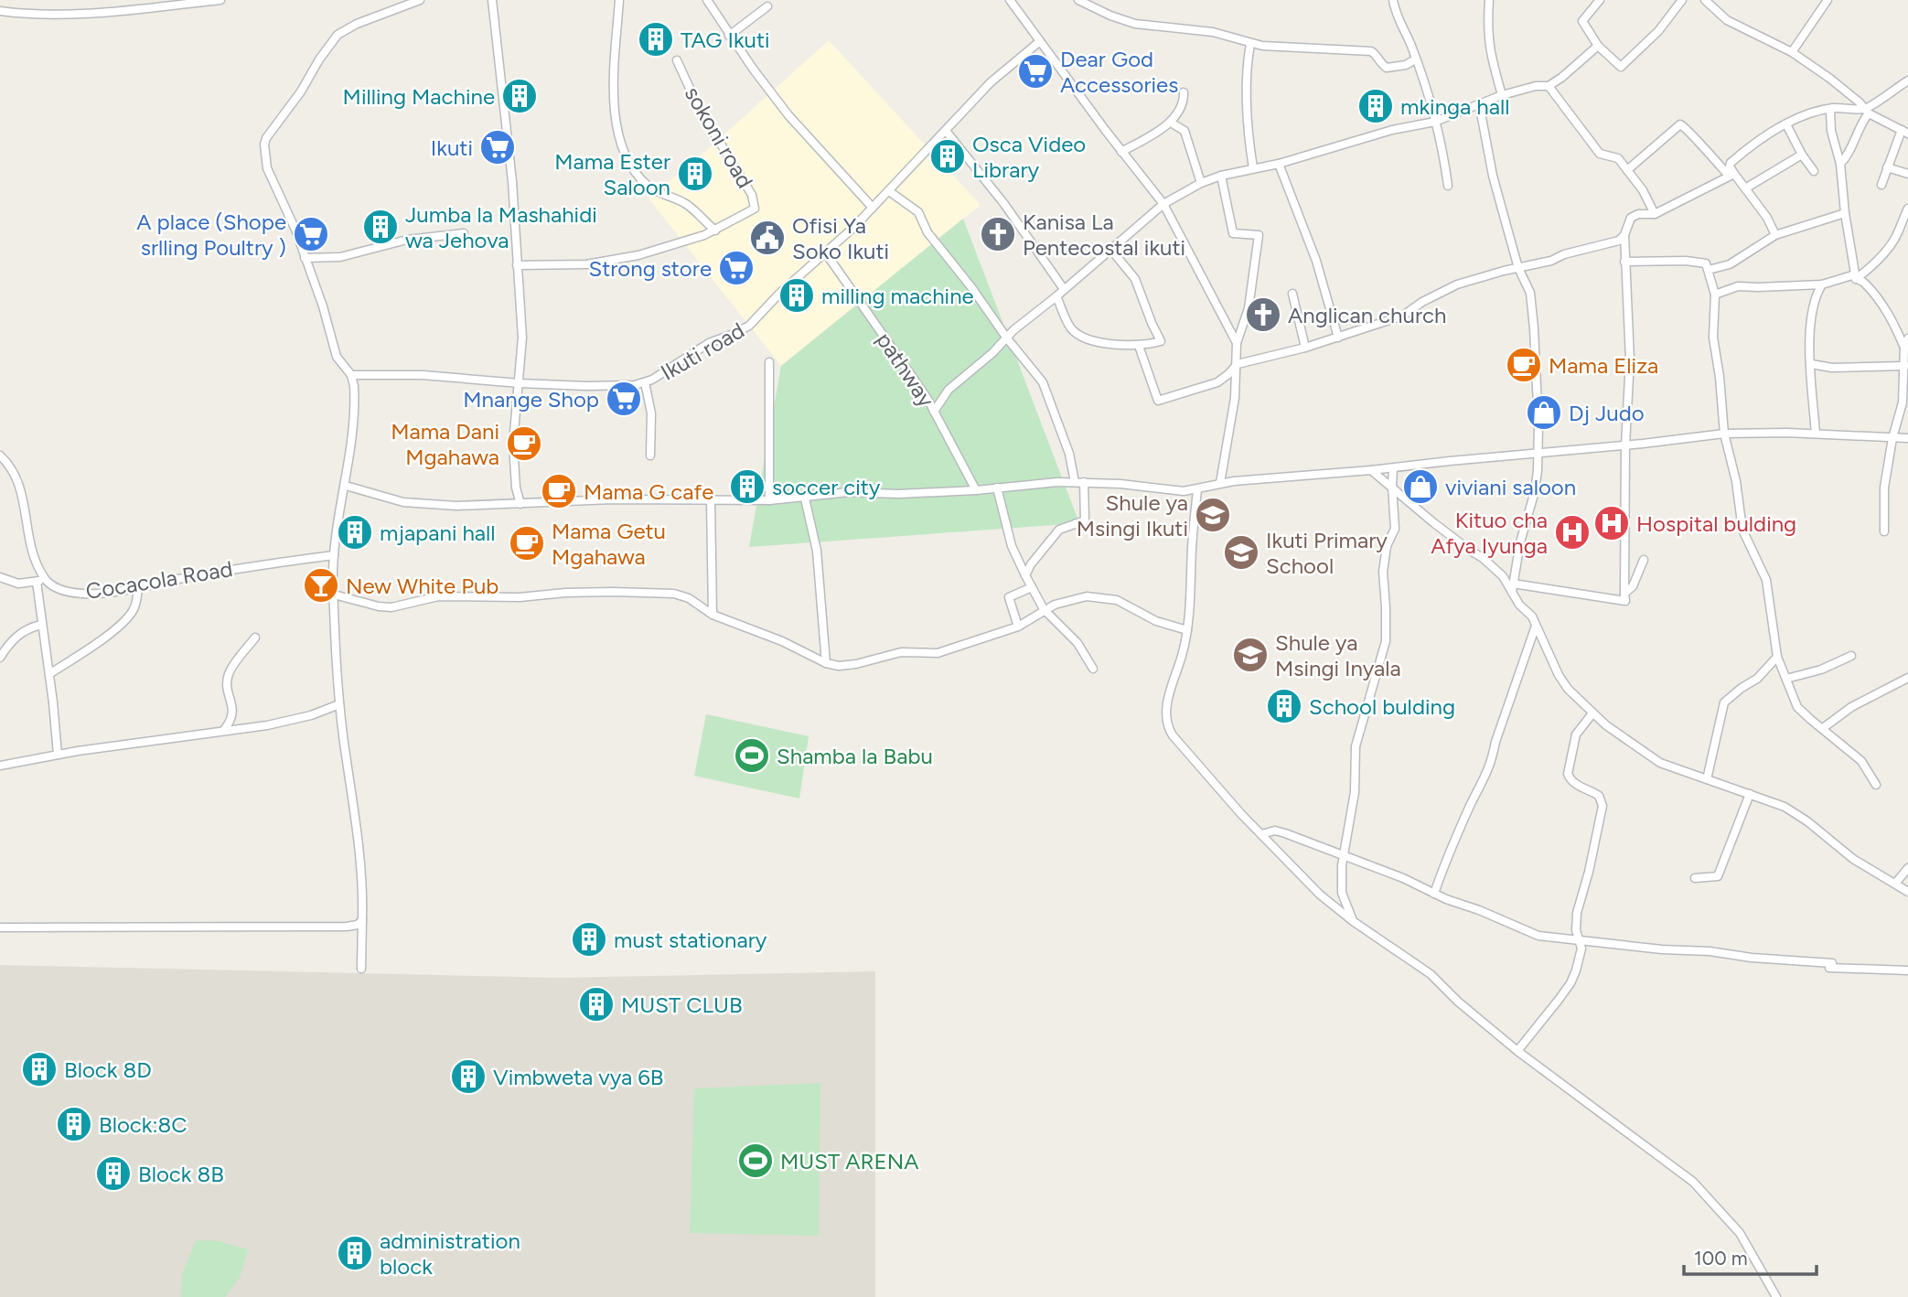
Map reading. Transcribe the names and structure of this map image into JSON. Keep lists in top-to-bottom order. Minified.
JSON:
{"streets":{"street":["sokoni road","Ikuti road","pathway","Cocacola Road"]},"crossings":[["Ikuti road","pathway"]],"places":{"building":["TAG Ikuti","Milling Machine","mkinga hall","Osca Video Library","Mama Ester Saloon","Jumba la Mashahidi wa Jehova","milling machine","soccer city","mjapani hall","School bulding","must stationary","MUST CLUB","Block 8D","Vimbweta vya 6B","Block:8C","Block 8B","administration block"],"supermarket":["Dear God Accessories","Ikuti","A place (Shope srlling Poultry )","Strong store","Mnange Shop"],"church":["Kanisa La Pentecostal ikuti","Anglican church"],"public building":["Ofisi Ya Soko Ikuti"],"cafe":["Mama Eliza","Mama Dani Mgahawa","Mama G cafe","Mama Getu Mgahawa"],"shop":["Dj Judo","viviani saloon"],"school or university":["Shule ya Msingi Ikuti","Ikuti Primary School","Shule ya Msingi Inyala"],"hospital":["Hospital bulding","Kituo cha Afya Iyunga"],"bar":["New White Pub"],"sports":["Shamba la Babu","MUST ARENA"]},"scale_bar":"100 m"}
